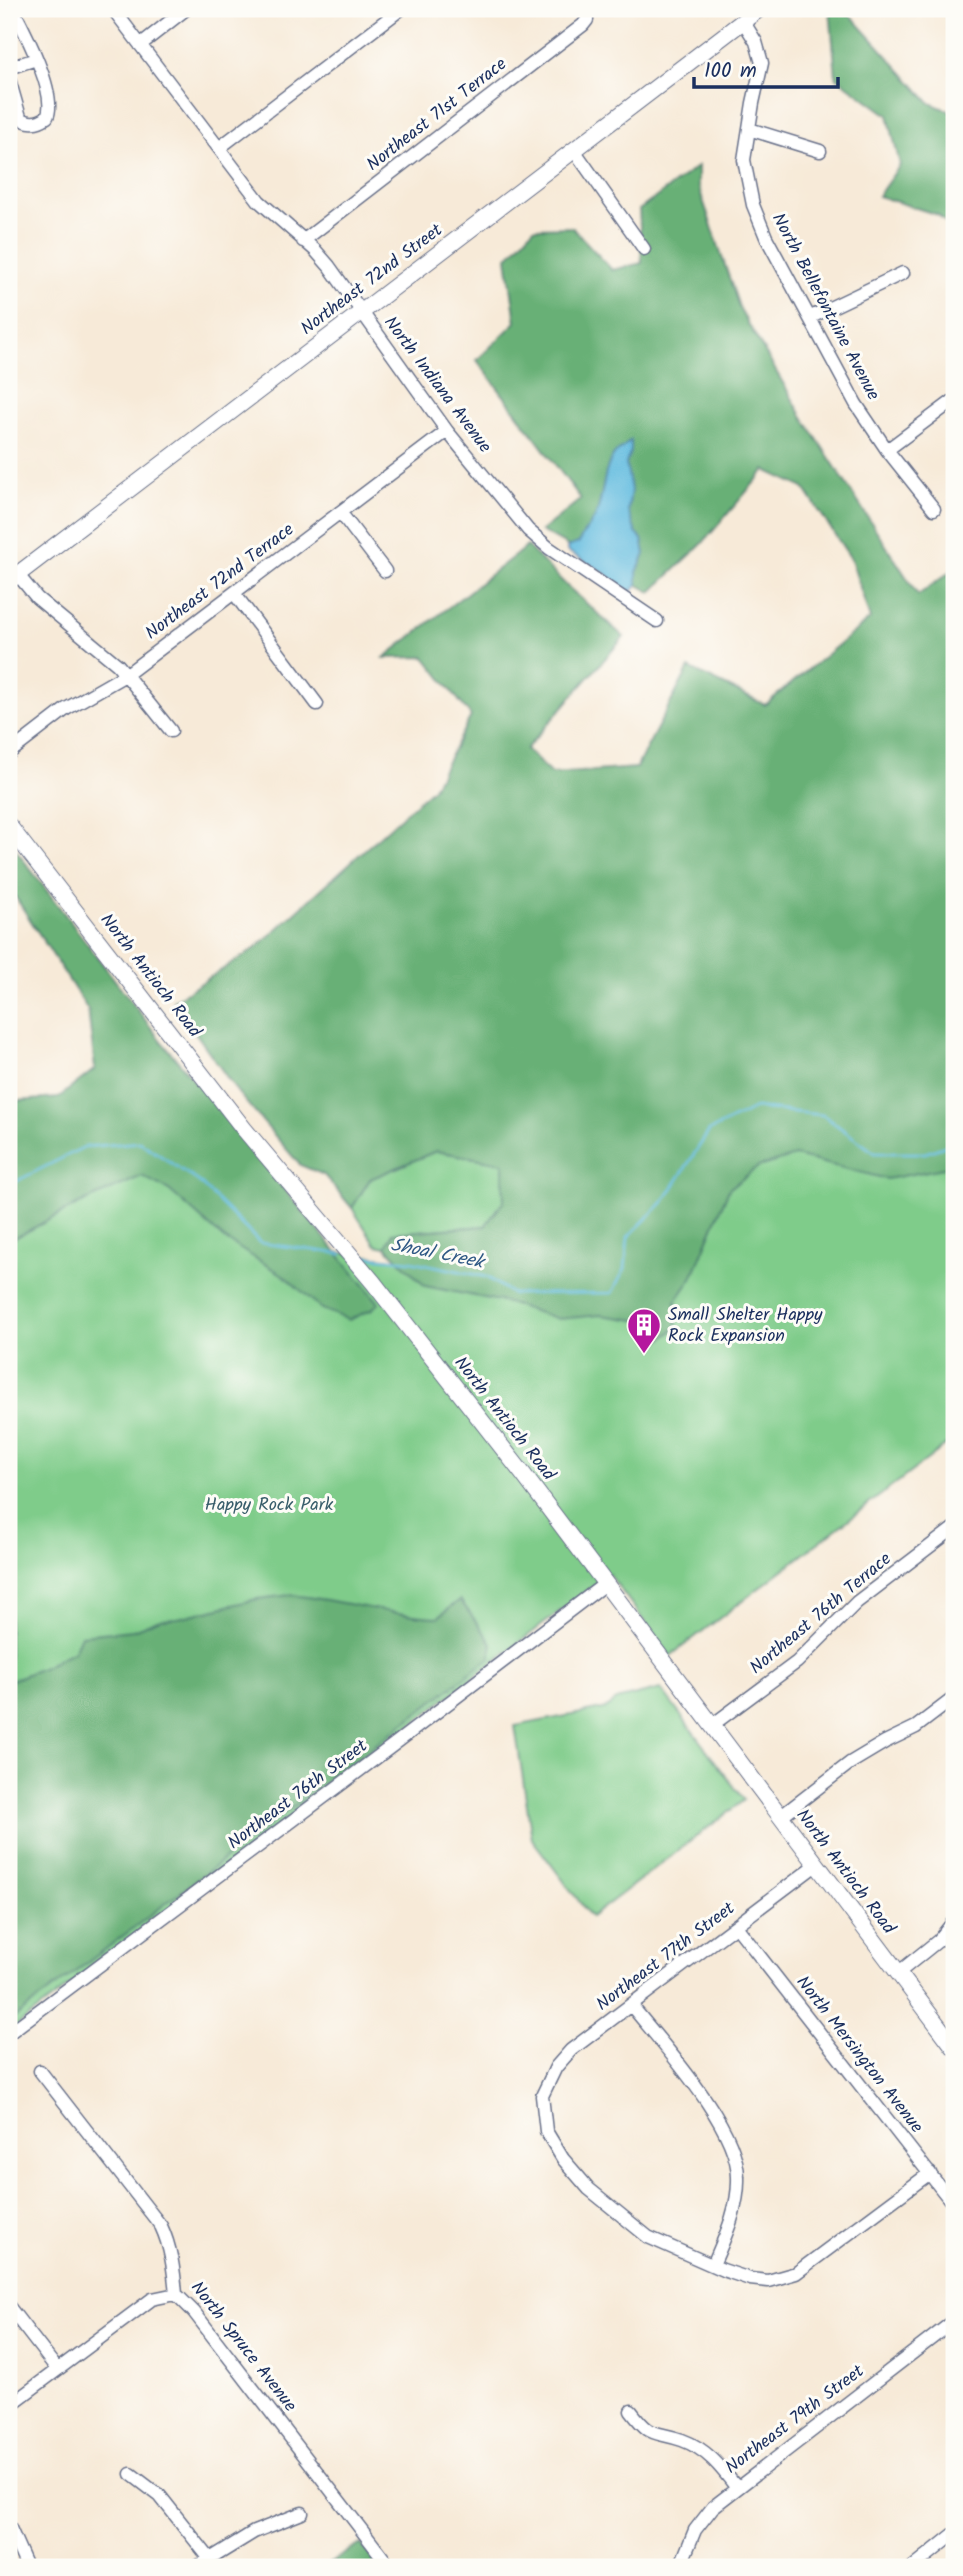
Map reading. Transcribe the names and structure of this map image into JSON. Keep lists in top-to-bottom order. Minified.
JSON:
{"streets":{"street":["Northeast 71st Terrace","Northeast 72nd Street","North Bellefontaine Avenue","North Indiana Avenue","Northeast 72nd Terrace","North Antioch Road","Northeast 76th Terrace","Northeast 76th Street","Northeast 77th Street","North Mersington Avenue","North Spruce Avenue","Northeast 79th Street"]},"crossings":[["Northeast 71st Terrace","North Indiana Avenue"],["Northeast 72nd Street","North Bellefontaine Avenue"],["Northeast 72nd Street","North Indiana Avenue"],["North Indiana Avenue","Northeast 72nd Terrace"],["North Antioch Road","Northeast 76th Terrace"],["North Antioch Road","Northeast 76th Street"],["North Antioch Road","Northeast 77th Street"],["Northeast 77th Street","North Mersington Avenue"]],"water":["Shoal Creek"],"parks":["Happy Rock Park"],"places":{"building":["Small Shelter Happy Rock Expansion"]},"scale_bar":"100 m"}
